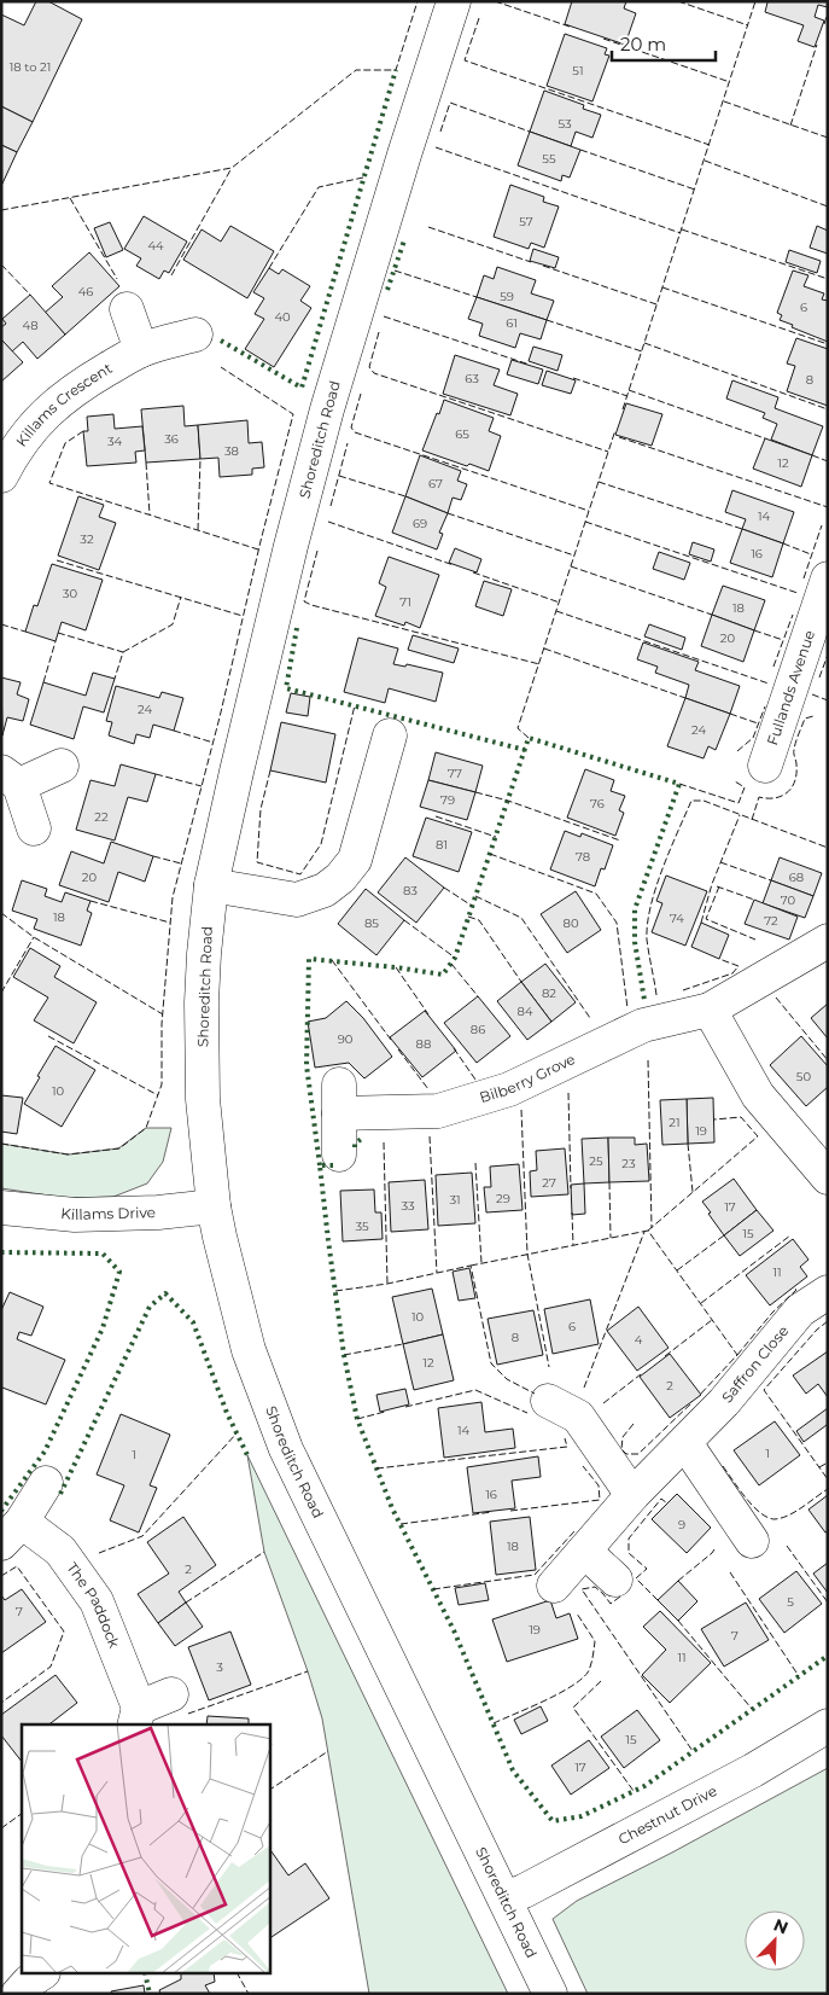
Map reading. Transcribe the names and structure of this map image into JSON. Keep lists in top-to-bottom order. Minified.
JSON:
{"streets":{"street":["Killams Crescent","Shoreditch Road","Fullands Avenue","Bilberry Grove","Killams Drive","Saffron Close","The Paddock","Chestnut Drive"]},"crossings":[["Shoreditch Road","Killams Drive"],["Shoreditch Road","Chestnut Drive"]],"house_numbers":["18 to 21","51","53","55","57","44","46","59","6","40","61","48","63","8","65","36","34","38","12","67","14","69","32","16","30","71","18","20","24","24","77","79","76","22","81","78","20","68","83","70","18","74","72","85","80","82","84","86","90","88","50","10","21","19","25","23","27","29","31","33","17","35","15","11","10","6","8","4","12","2","14","1","1","16","9","18","2","5","7","19","7","11","3","15","17"],"scale_bar":"20 m","north":"top right"}
